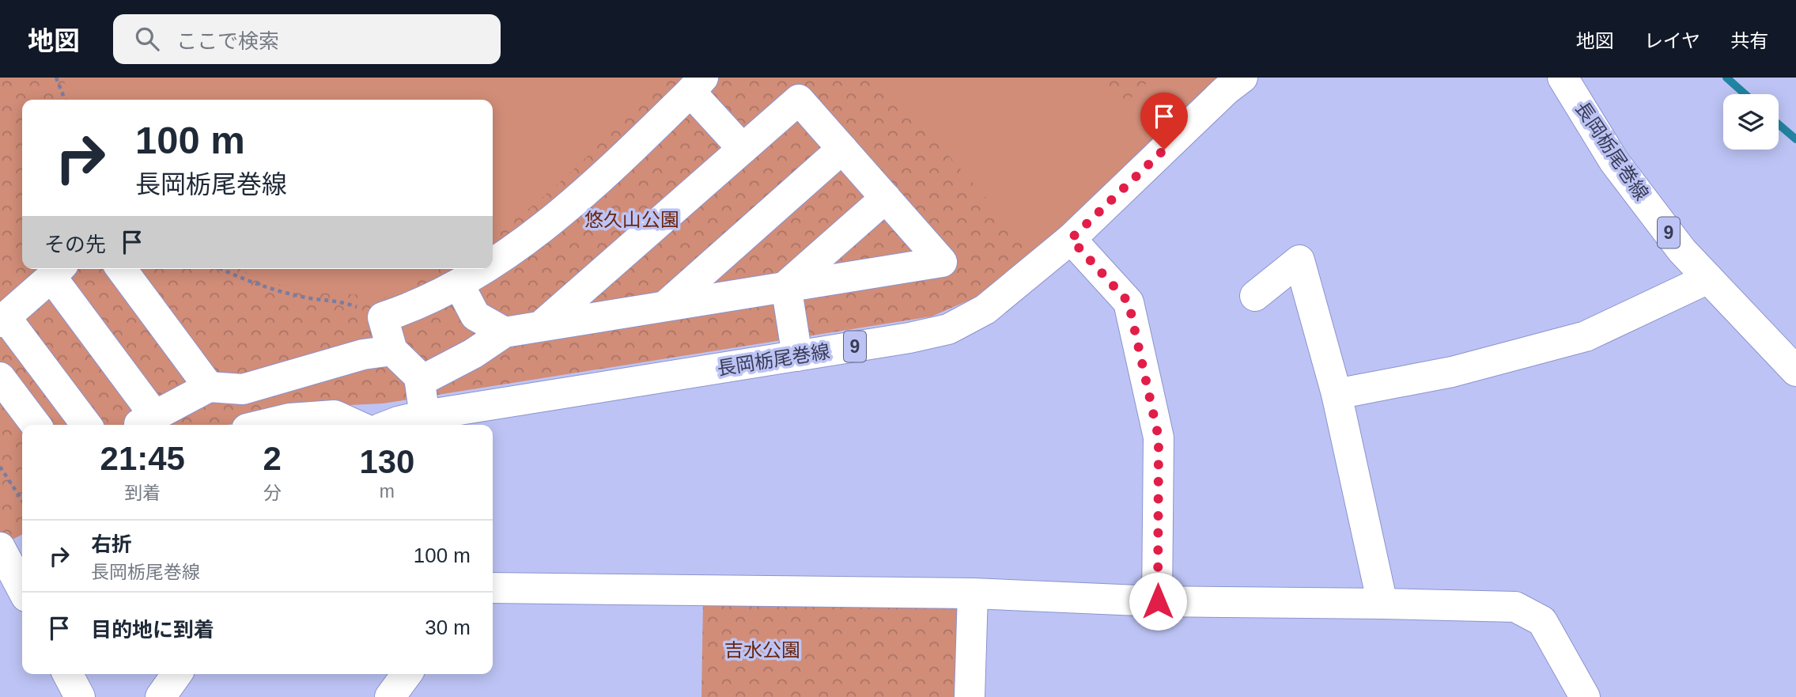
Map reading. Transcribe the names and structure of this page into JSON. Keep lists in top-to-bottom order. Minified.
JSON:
{"streets":{"street":["長岡栃尾巻線","9"]},"parks":["悠久山公園","吉水公園"],"page":{"header":"地図","search":"ここで検索","nav":["地図","レイヤ","共有"],"turn":["100 m","長岡栃尾巻線"],"then":"その先","eta":["21:45","到着","2","分","130","m"],"list":[{"name":"右折","note":"長岡栃尾巻線","value":"100 m"},{"name":"目的地に到着","value":"30 m"}]}}
